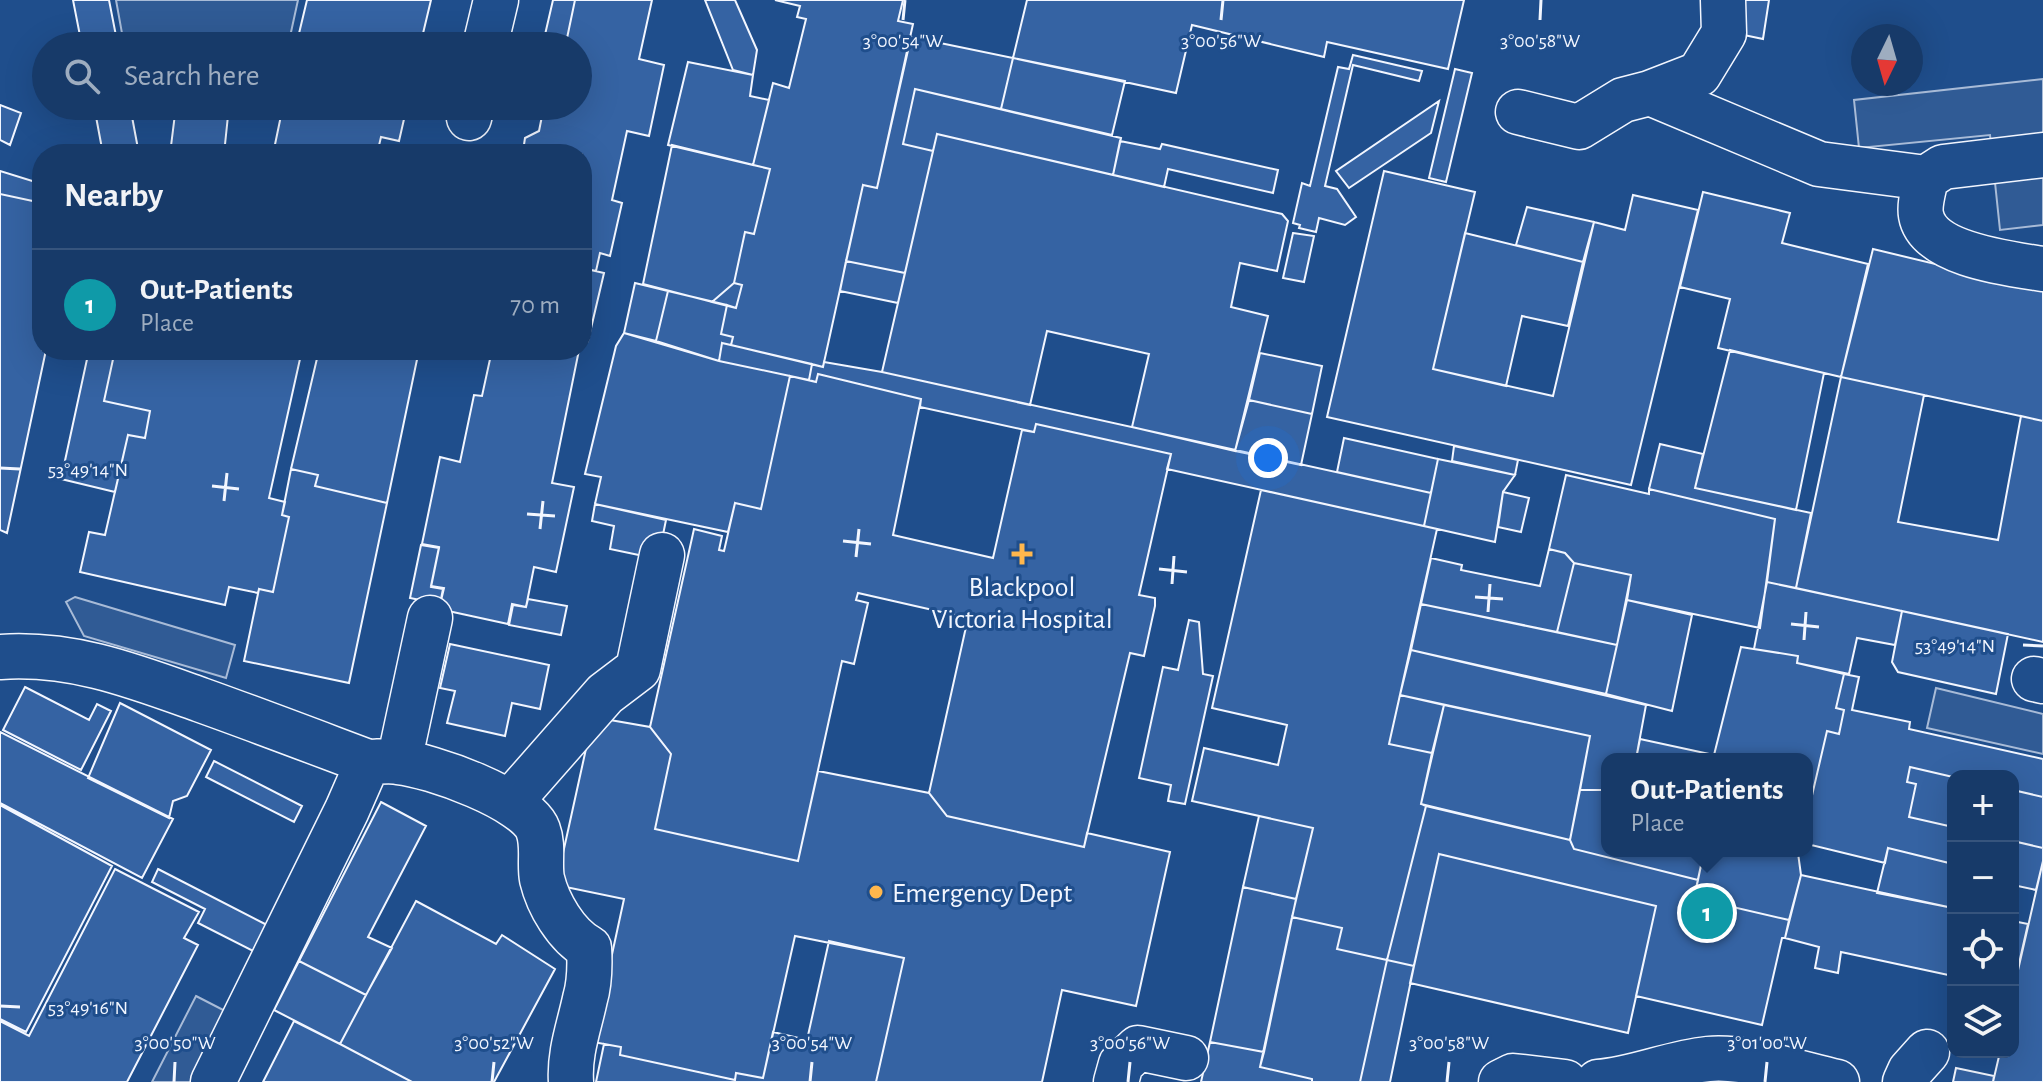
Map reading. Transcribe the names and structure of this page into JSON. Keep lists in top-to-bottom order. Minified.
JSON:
{"places":{"health":["Blackpool Victoria Hospital"],"other":["Emergency Dept"]},"north":"bottom","page":{"search":"Search here","heading":"Nearby","list":[{"mark":"1","name":"Out-Patients","note":"Place","value":"70 m"}],"popup":["Out-Patients","Place"],"map_buttons":["+","−"],"pins":"1"},"coordinates":["3°00'54\"W","3°00'56\"W","3°00'58\"W","53°49'14\"N","53°49'16\"N","3°00'50\"W","3°00'52\"W","3°01'00\"W"]}
